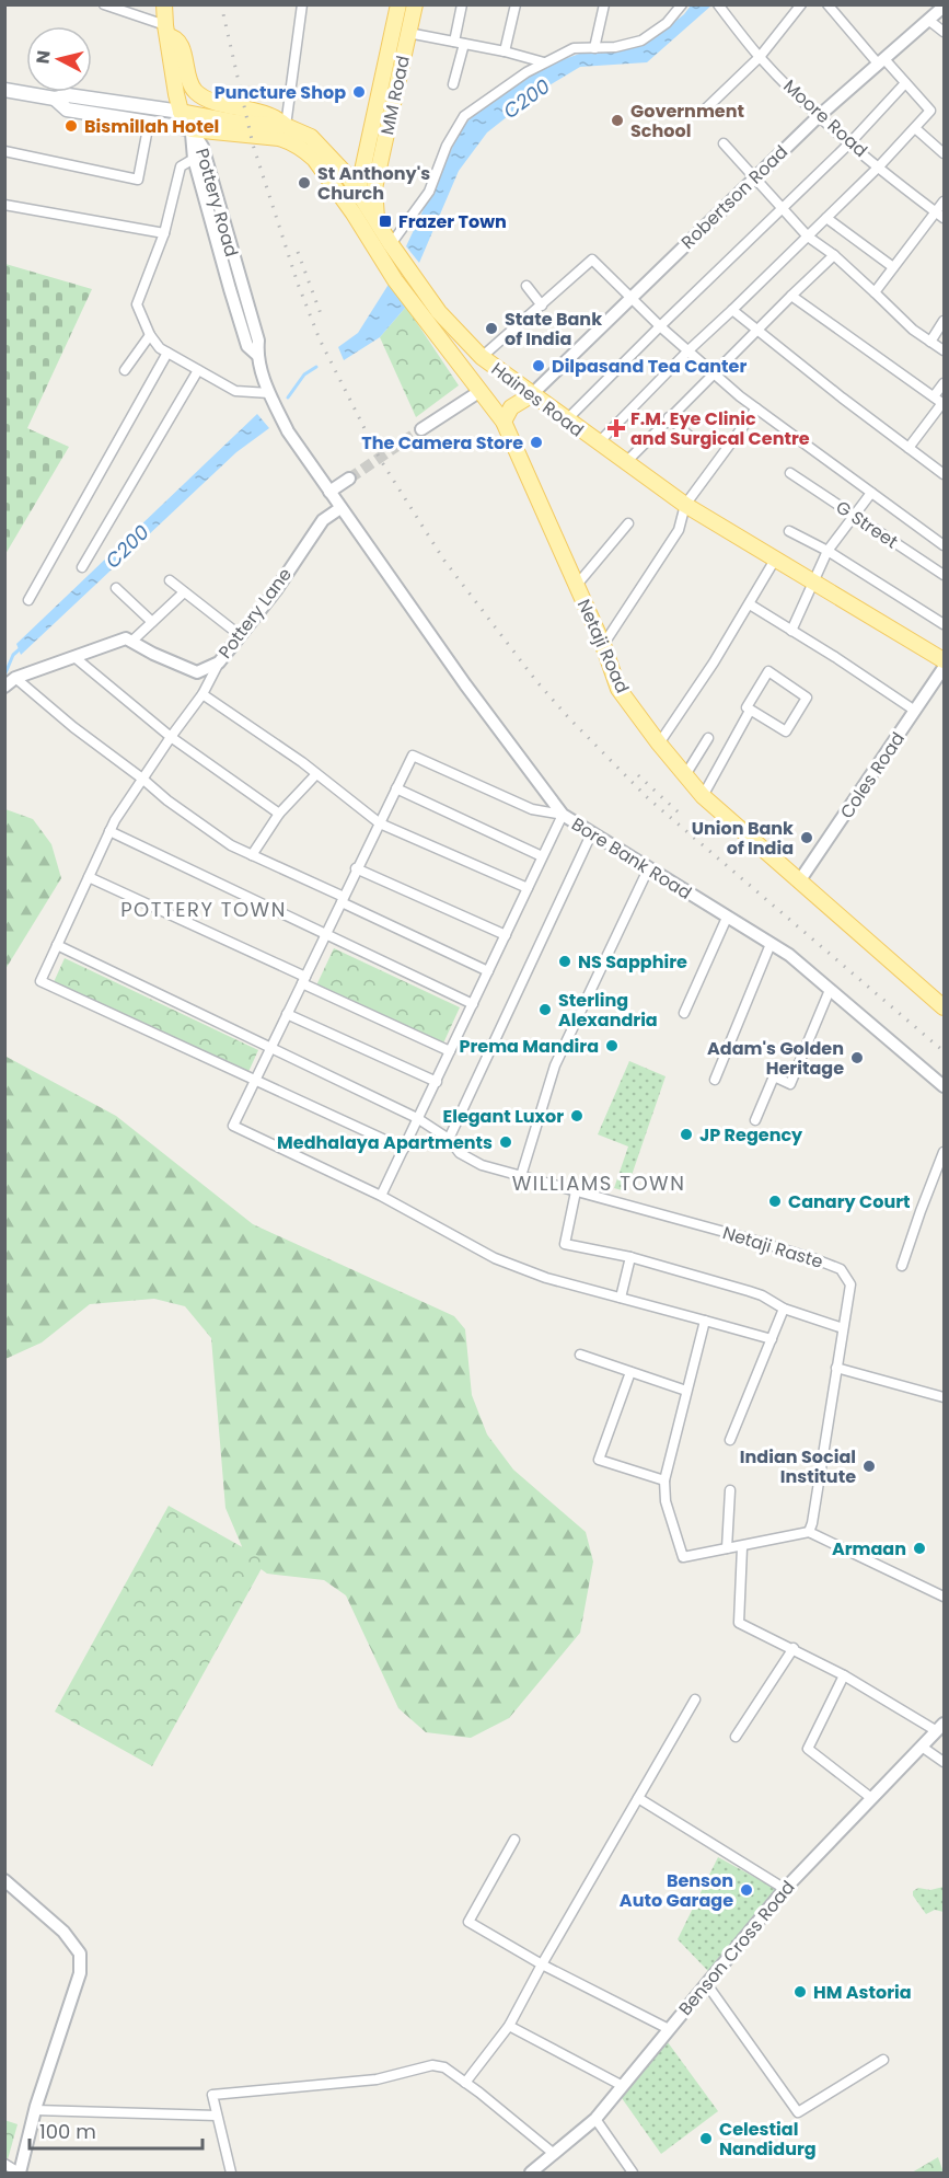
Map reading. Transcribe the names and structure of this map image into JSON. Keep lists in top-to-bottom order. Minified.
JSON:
{"streets":{"main road":["MM Road","Haines Road","Netaji Road"],"street":["Moore Road","Robertson Road","Pottery Road","G Street","Pottery Lane","Coles Road","Bore Bank Road","Netaji Raste","Benson Cross Road"]},"crossings":[["MM Road","Haines Road"],["MM Road","Netaji Road"],["Moore Road","Robertson Road"],["Robertson Road","Haines Road"],["Pottery Road","Pottery Lane"],["Pottery Road","Bore Bank Road"],["Netaji Road","Coles Road"]],"districts":["POTTERY TOWN","WILLIAMS TOWN"],"water":["C200"],"places":{"other":["Puncture Shop","Government School","Bismillah Hotel","St Anthony's Church","State Bank of India","Dilpasand Tea Canter","The Camera Store","Union Bank of India","NS Sapphire","Sterling Alexandria","Prema Mandira","Adam's Golden Heritage","Elegant Luxor","JP Regency","Medhalaya Apartments","Canary Court","Indian Social Institute","Armaan","Benson Auto Garage","HM Astoria","Celestial Nandidurg"],"transit":["Frazer Town"],"health":["F.M. Eye Clinic and Surgical Centre"]},"scale_bar":"100 m","north":"left"}
